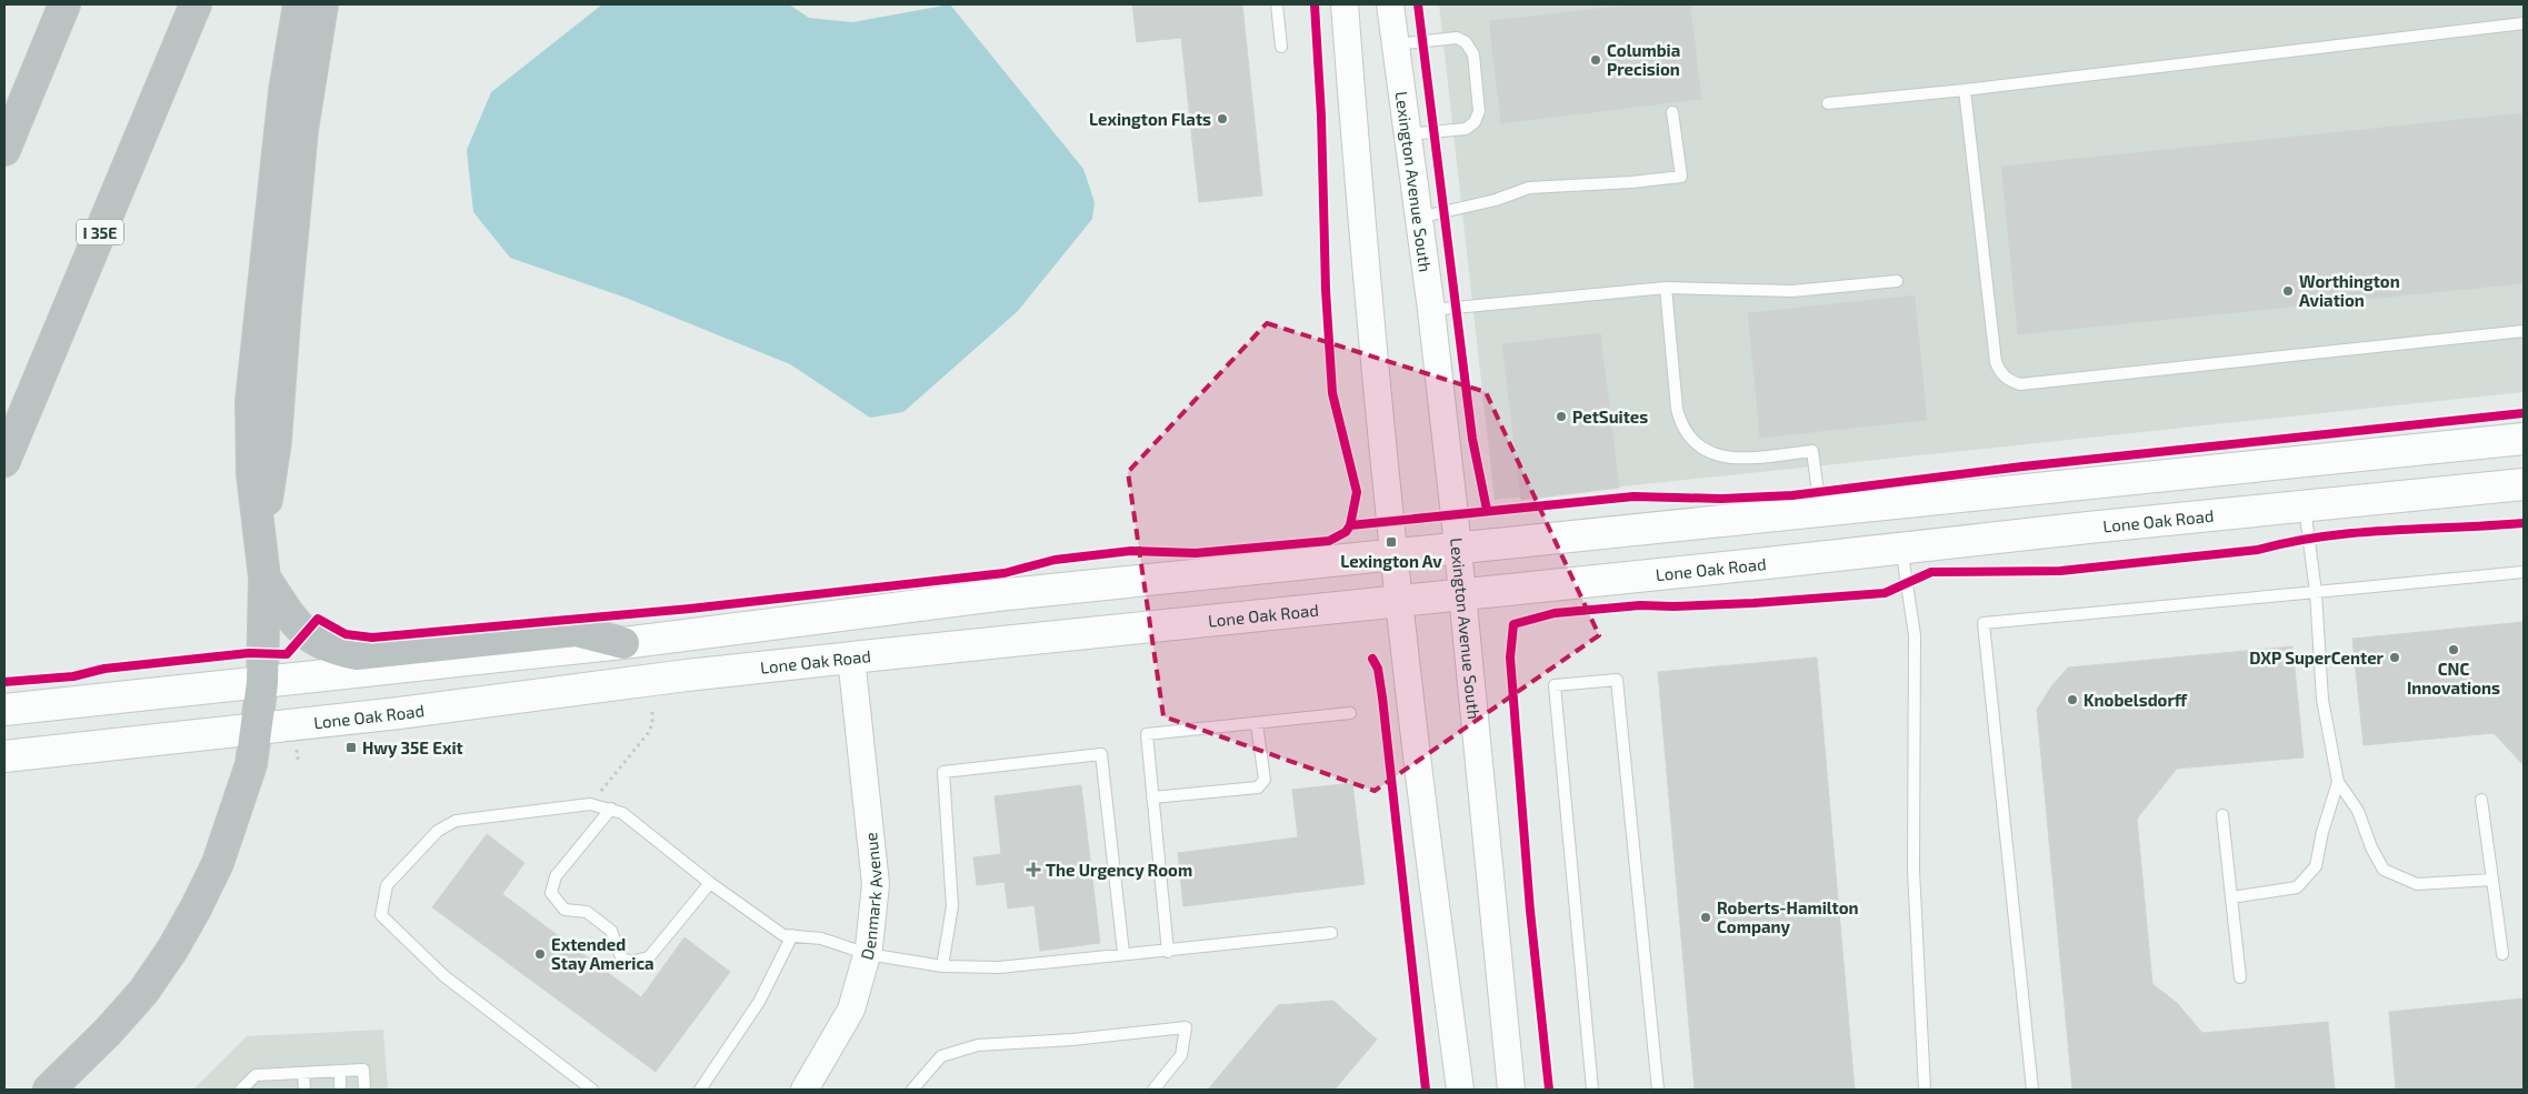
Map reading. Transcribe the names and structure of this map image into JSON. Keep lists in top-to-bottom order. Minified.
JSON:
{"streets":{"highway":["I 35E"],"main road":["Lone Oak Road"],"street":["Lexington Avenue South","Denmark Avenue"]},"crossings":[["Lexington Avenue South","Lone Oak Road"],["Lone Oak Road","Denmark Avenue"]],"places":{"other":["Columbia Precision","Lexington Flats","Worthington Aviation","PetSuites","CNC Innovations","DXP SuperCenter","Knobelsdorff","Roberts-Hamilton Company","Extended Stay America"],"transit":["Lexington Av","Hwy 35E Exit"],"health":["The Urgency Room"]}}
